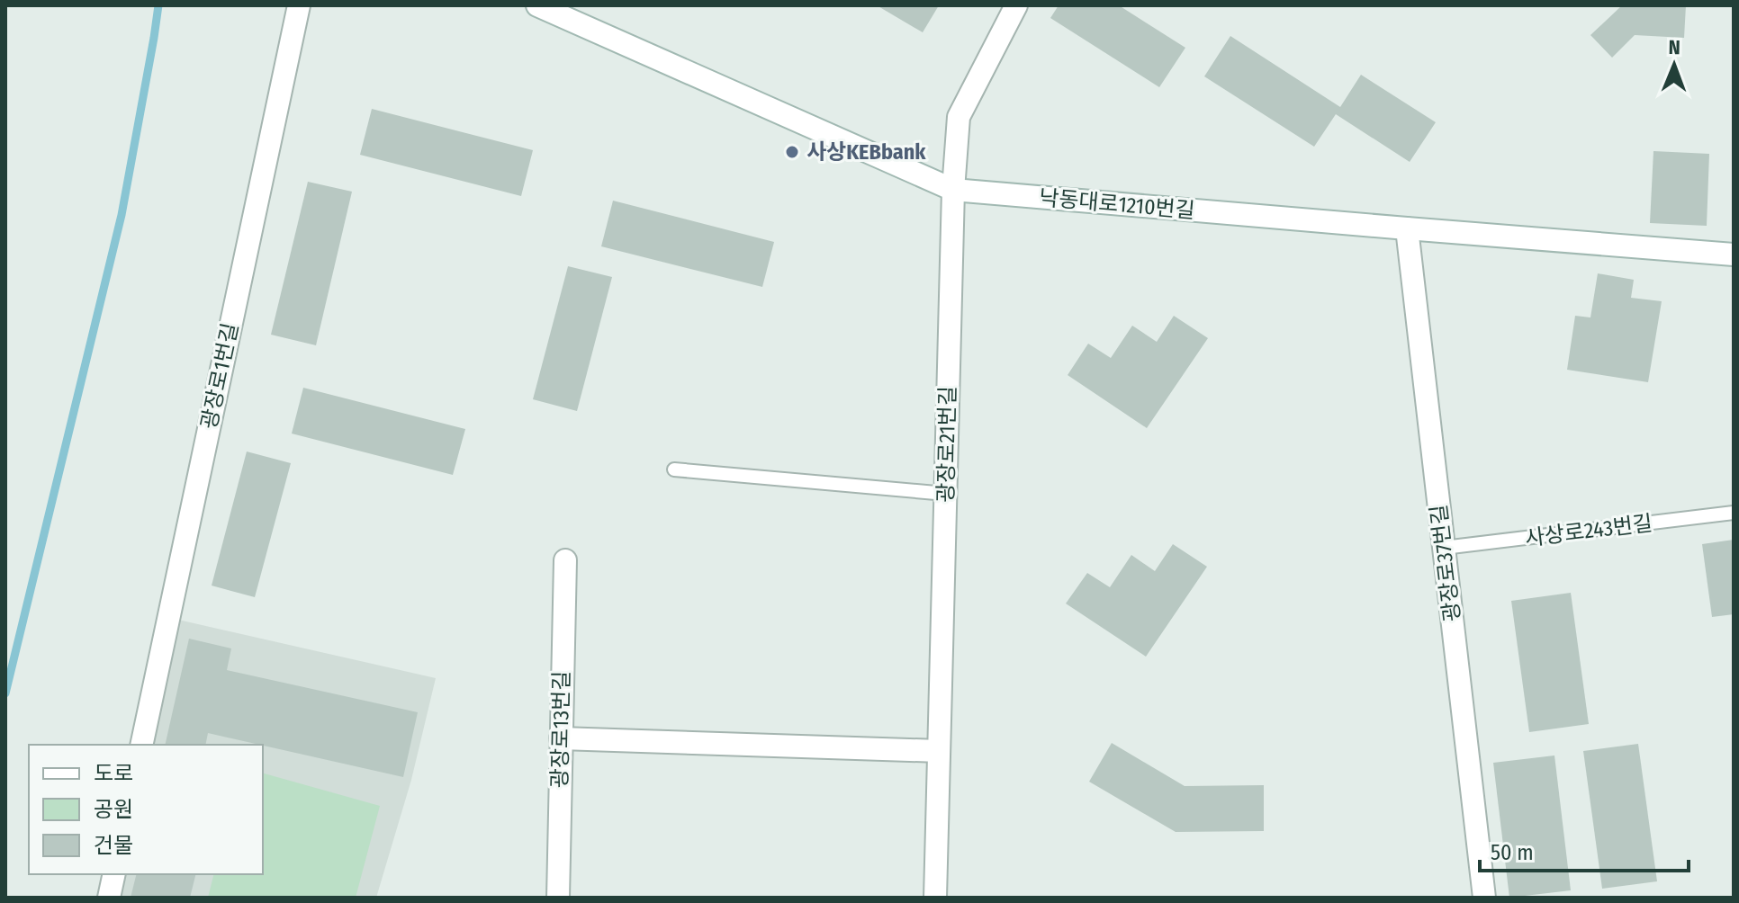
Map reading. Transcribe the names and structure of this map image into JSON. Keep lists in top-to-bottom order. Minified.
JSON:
{"streets":{"street":["낙동대로1210번길","광장로1번길","광장로21번길","광장로37번길","광장로13번길"],"lane":["사상로243번길"]},"crossings":[["낙동대로1210번길","광장로21번길"],["낙동대로1210번길","광장로37번길"],["사상로243번길","광장로37번길"]],"places":["사상KEBbank"],"legend":["도로","공원","건물"],"scale_bar":"50 m","north":"top"}
